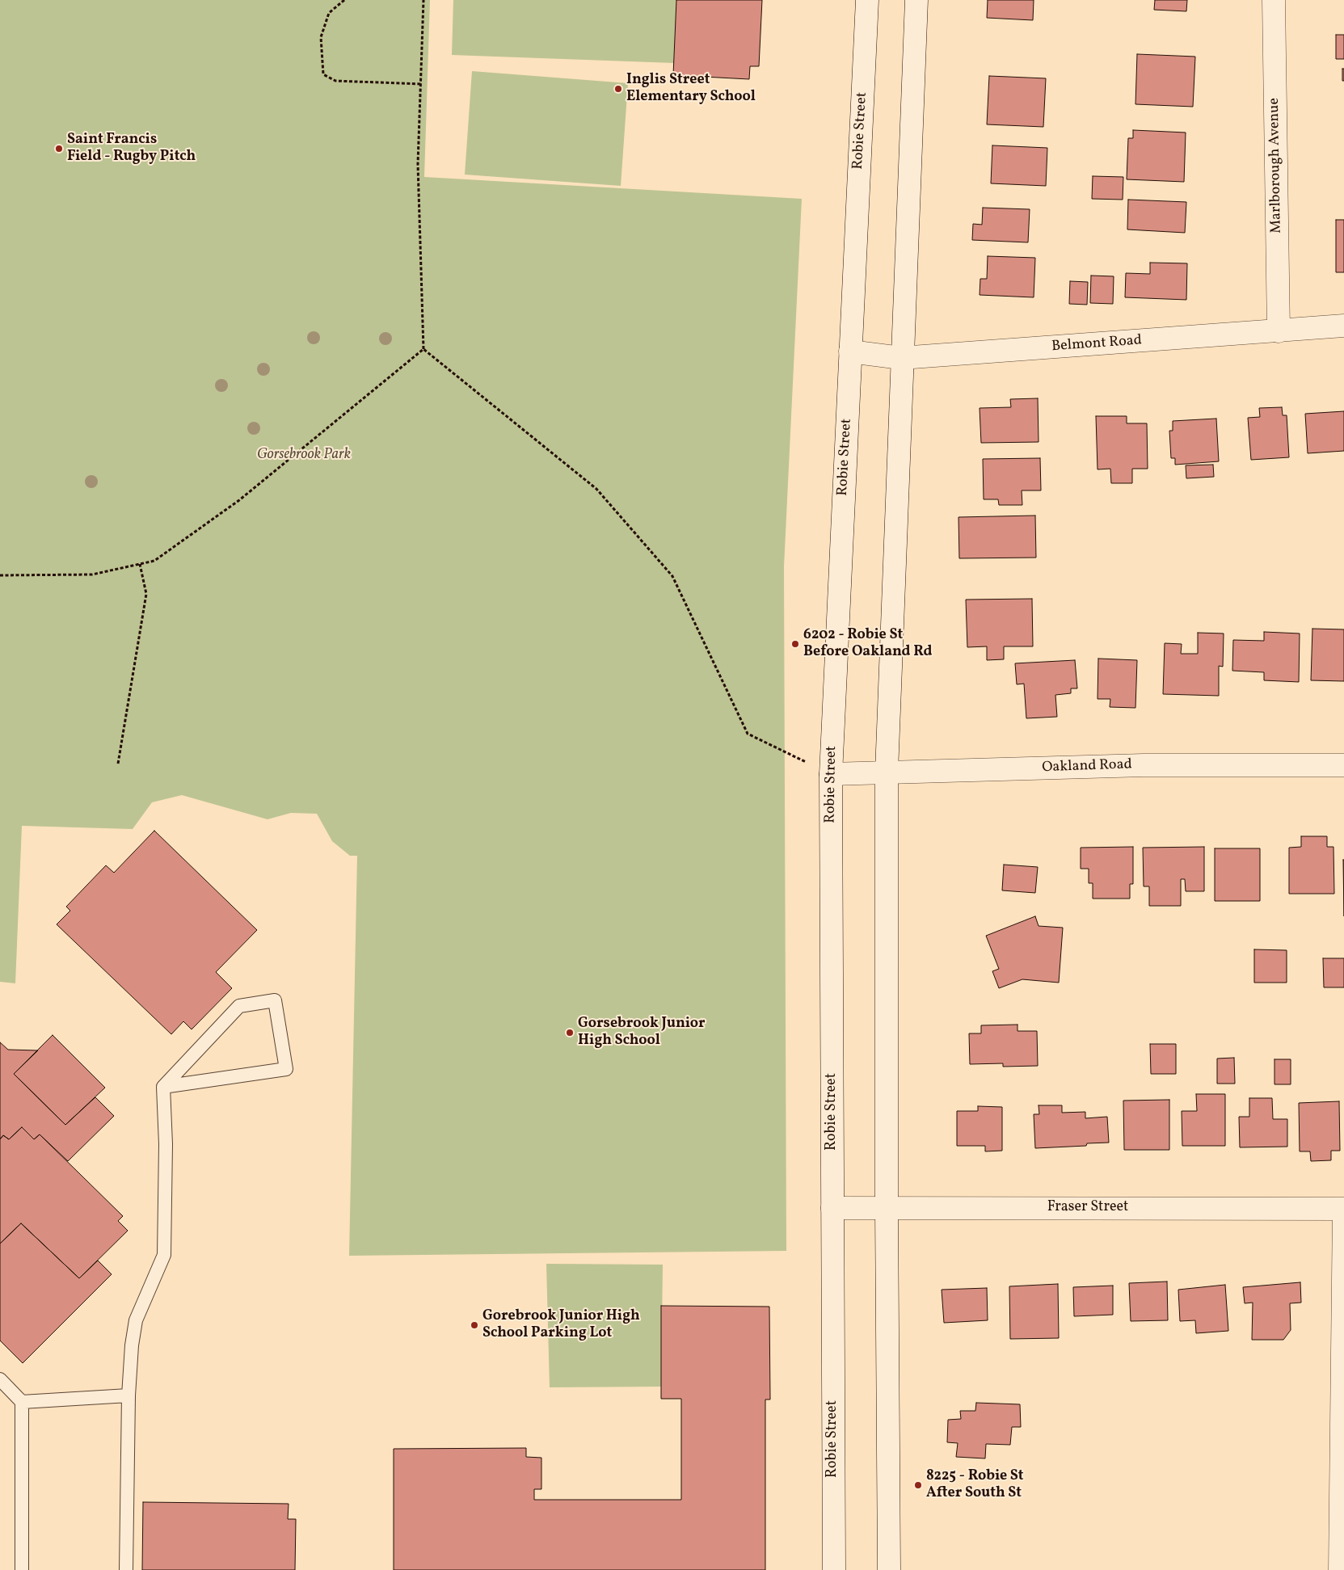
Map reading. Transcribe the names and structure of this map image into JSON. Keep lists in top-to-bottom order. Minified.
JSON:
{"streets":{"main road":["Robie Street","Marlborough Avenue","Belmont Road","Oakland Road","Fraser Street"]},"crossings":[["Robie Street","Belmont Road"],["Robie Street","Oakland Road"],["Robie Street","Fraser Street"],["Marlborough Avenue","Belmont Road"]],"parks":["Gorsebrook Park"],"places":["Inglis Street Elementary School","Saint Francis Field - Rugby Pitch","6202 - Robie St Before Oakland Rd","Gorsebrook Junior High School","Gorebrook Junior High School Parking Lot","8225 - Robie St After South St"]}
